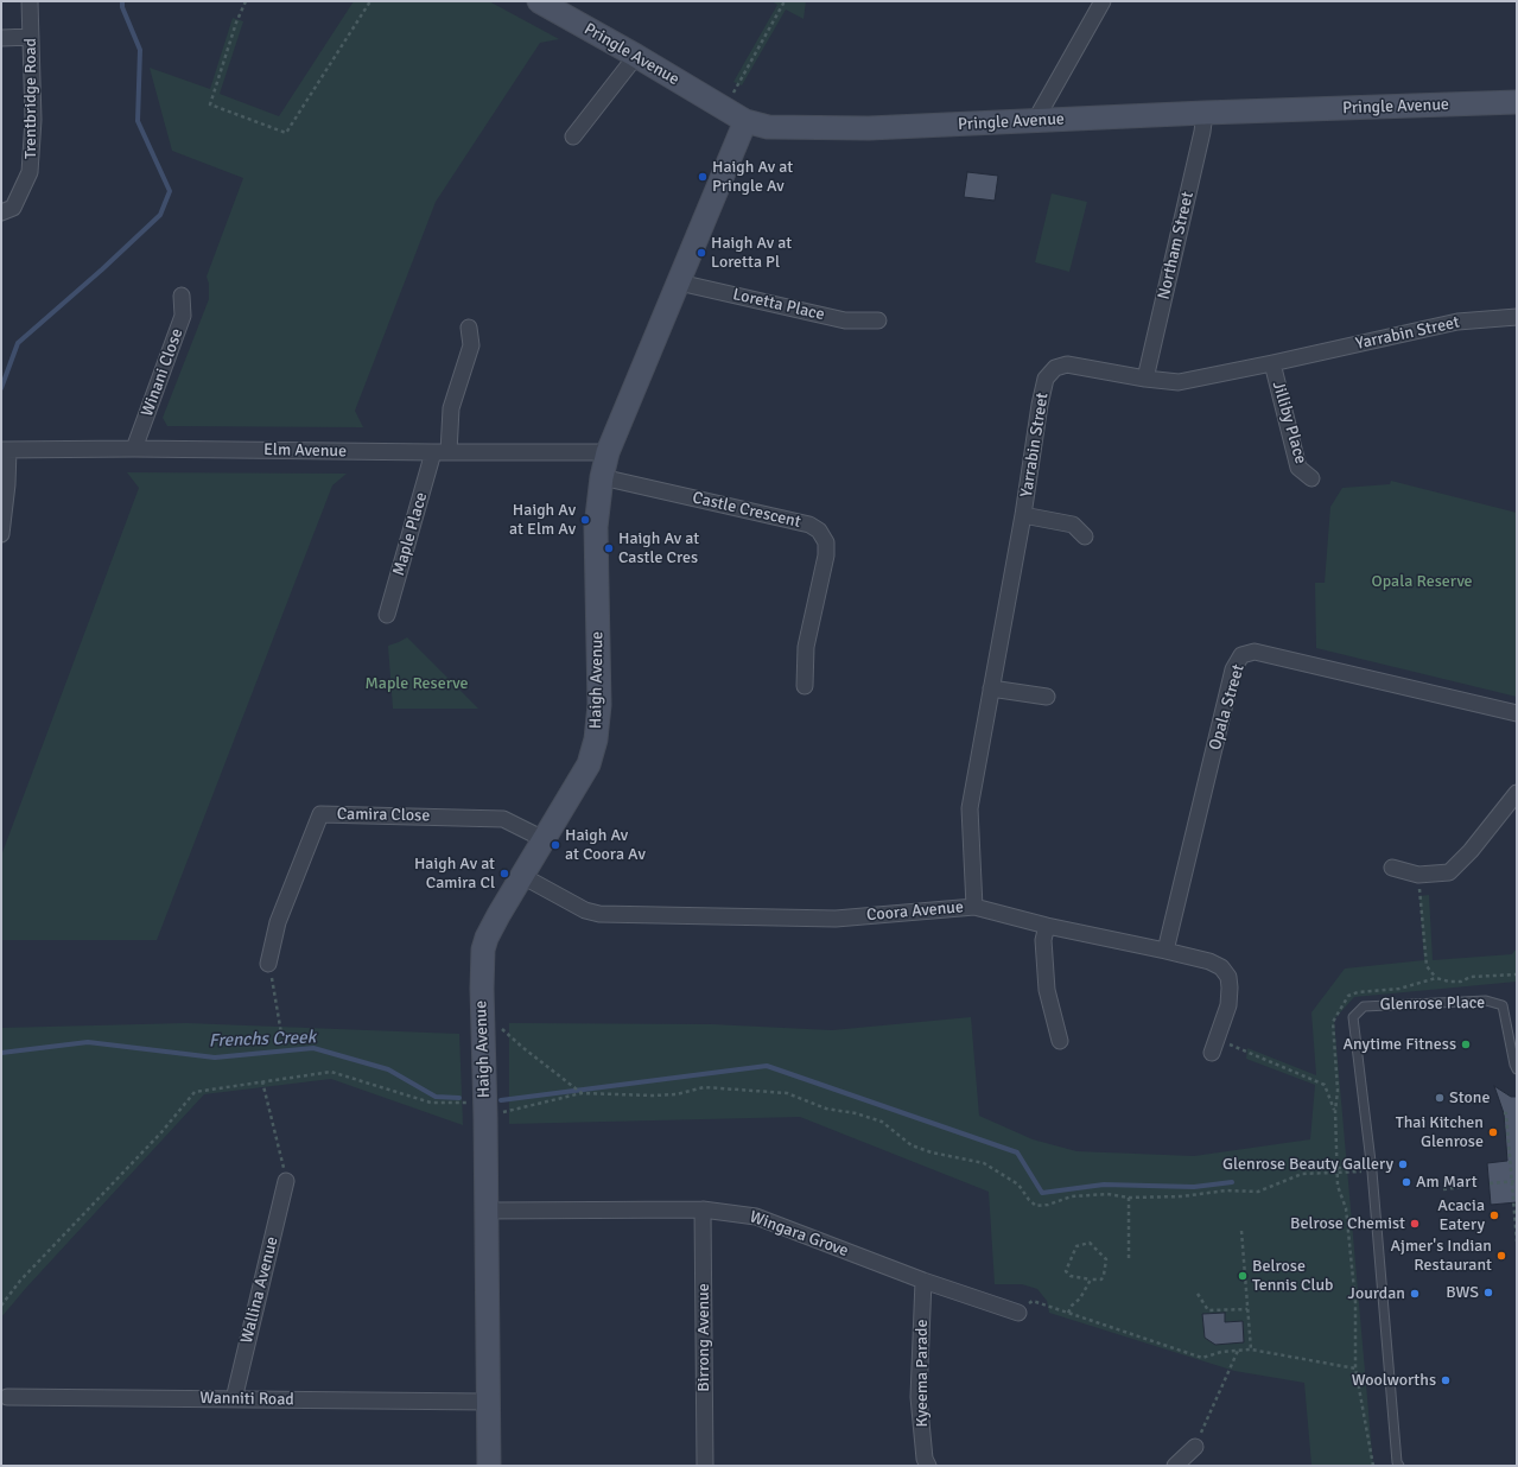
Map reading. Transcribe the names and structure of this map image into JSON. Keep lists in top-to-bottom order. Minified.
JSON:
{"streets":{"street":["Pringle Avenue","Trentbridge Road","Northam Street","Loretta Place","Yarrabin Street","Winani Close","Jilliby Place","Elm Avenue","Castle Crescent","Maple Place","Haigh Avenue","Opala Street","Camira Close","Coora Avenue","Wingara Grove","Wallina Avenue","Birrong Avenue","Kyeema Parade","Wanniti Road"],"lane":["Glenrose Place"]},"crossings":[["Pringle Avenue","Northam Street"],["Pringle Avenue","Haigh Avenue"],["Northam Street","Yarrabin Street"],["Loretta Place","Haigh Avenue"],["Yarrabin Street","Jilliby Place"],["Yarrabin Street","Coora Avenue"],["Winani Close","Elm Avenue"],["Elm Avenue","Maple Place"],["Elm Avenue","Haigh Avenue"],["Castle Crescent","Haigh Avenue"],["Haigh Avenue","Camira Close"],["Haigh Avenue","Coora Avenue"],["Haigh Avenue","Wingara Grove"],["Haigh Avenue","Wanniti Road"],["Opala Street","Coora Avenue"],["Wingara Grove","Birrong Avenue"],["Wingara Grove","Kyeema Parade"],["Wallina Avenue","Wanniti Road"]],"water":["Frenchs Creek"],"parks":["Opala Reserve","Maple Reserve"],"places":["Haigh Av at Pringle Av","Haigh Av at Loretta Pl","Haigh Av at Elm Av","Haigh Av at Castle Cres","Haigh Av at Coora Av","Haigh Av at Camira Cl","Anytime Fitness","Stone","Thai Kitchen Glenrose","Glenrose Beauty Gallery","Am Mart","Acacia Eatery","Belrose Chemist","Ajmer's Indian Restaurant","Belrose Tennis Club","BWS","Jourdan","Woolworths"]}
